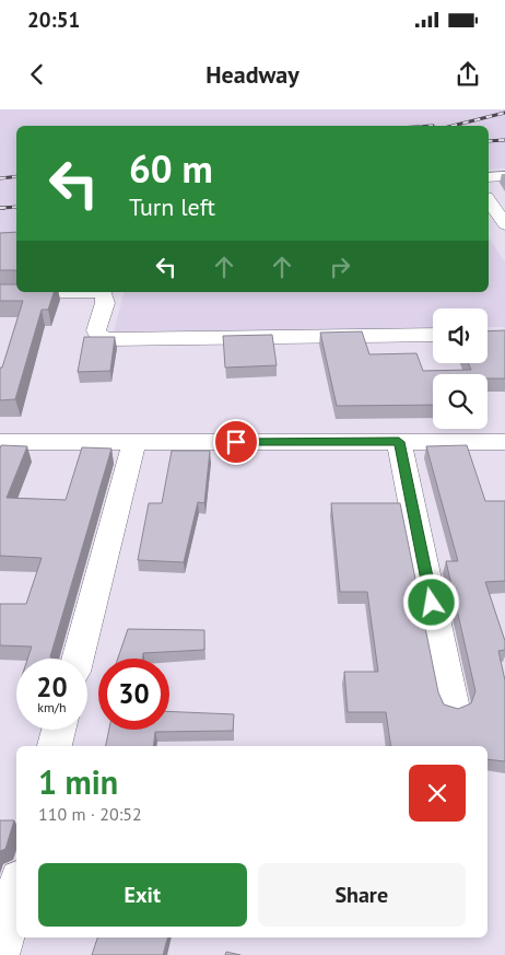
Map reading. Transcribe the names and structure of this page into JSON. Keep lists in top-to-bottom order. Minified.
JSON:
{"page":{"status":"20:51","header":"Headway","turn":["60 m","Turn left"],"speed":"20 km/h","limit":"30","heading":["1 min","110 m · 20:52"],"buttons":["Exit","Share"]}}
